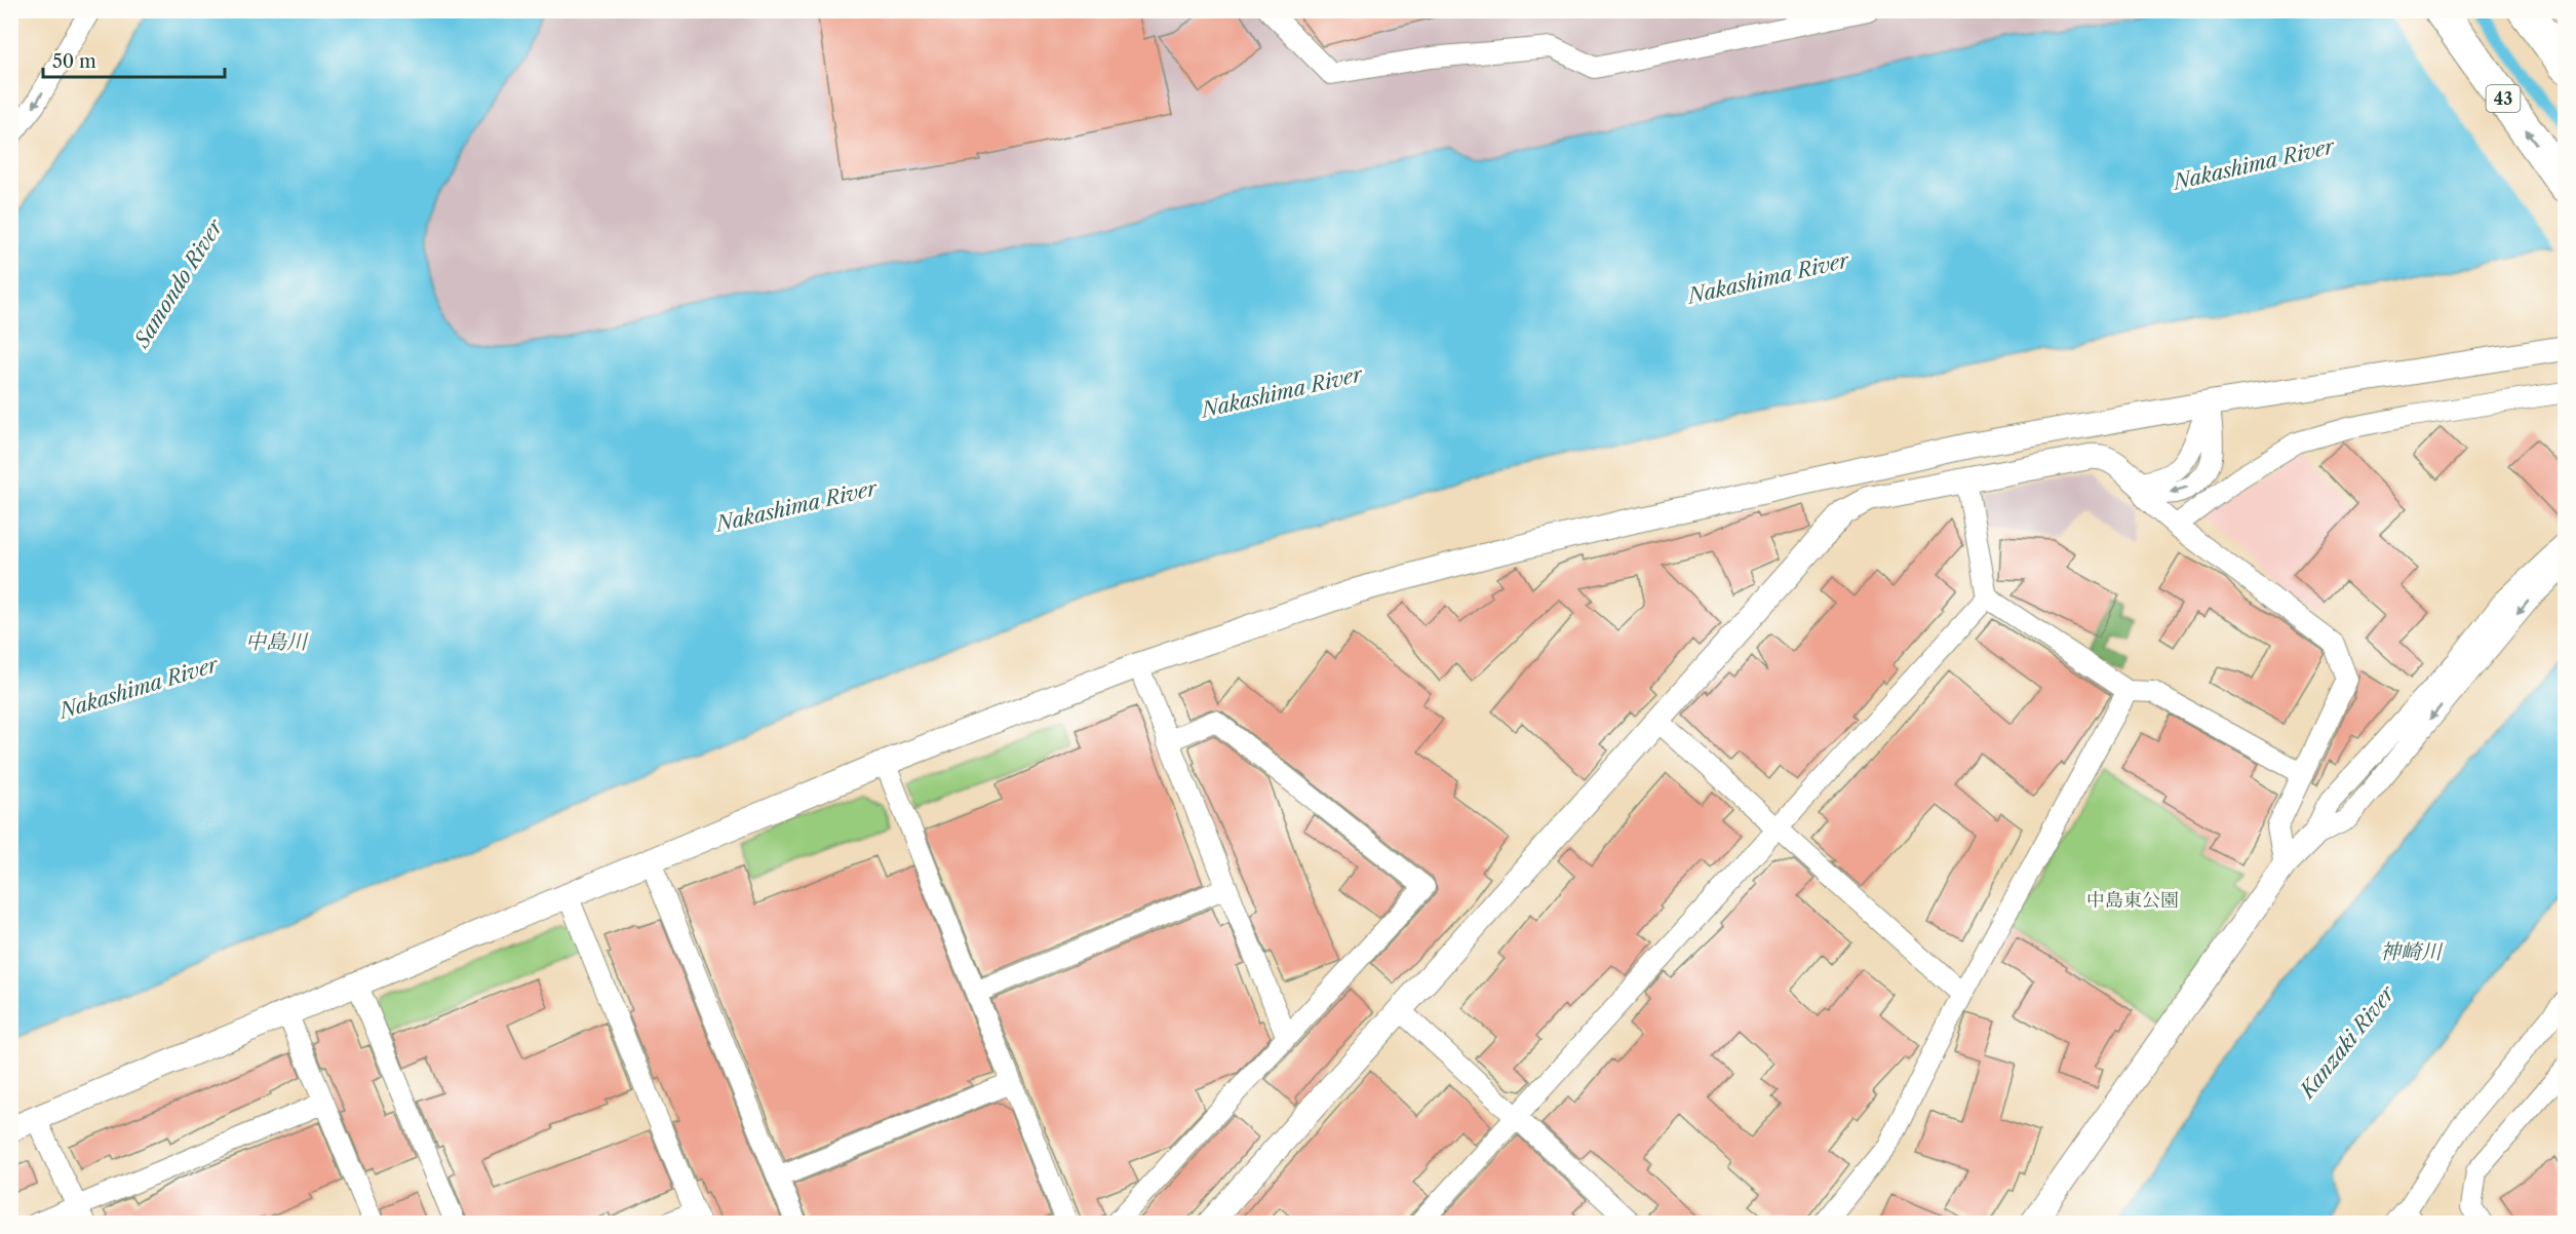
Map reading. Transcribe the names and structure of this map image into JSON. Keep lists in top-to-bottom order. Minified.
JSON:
{"streets":{"highway":["43"]},"water":["Nakashima River","Samondo River","中島川","神崎川","Kanzaki River"],"parks":["中島東公園"],"scale_bar":"50 m"}
